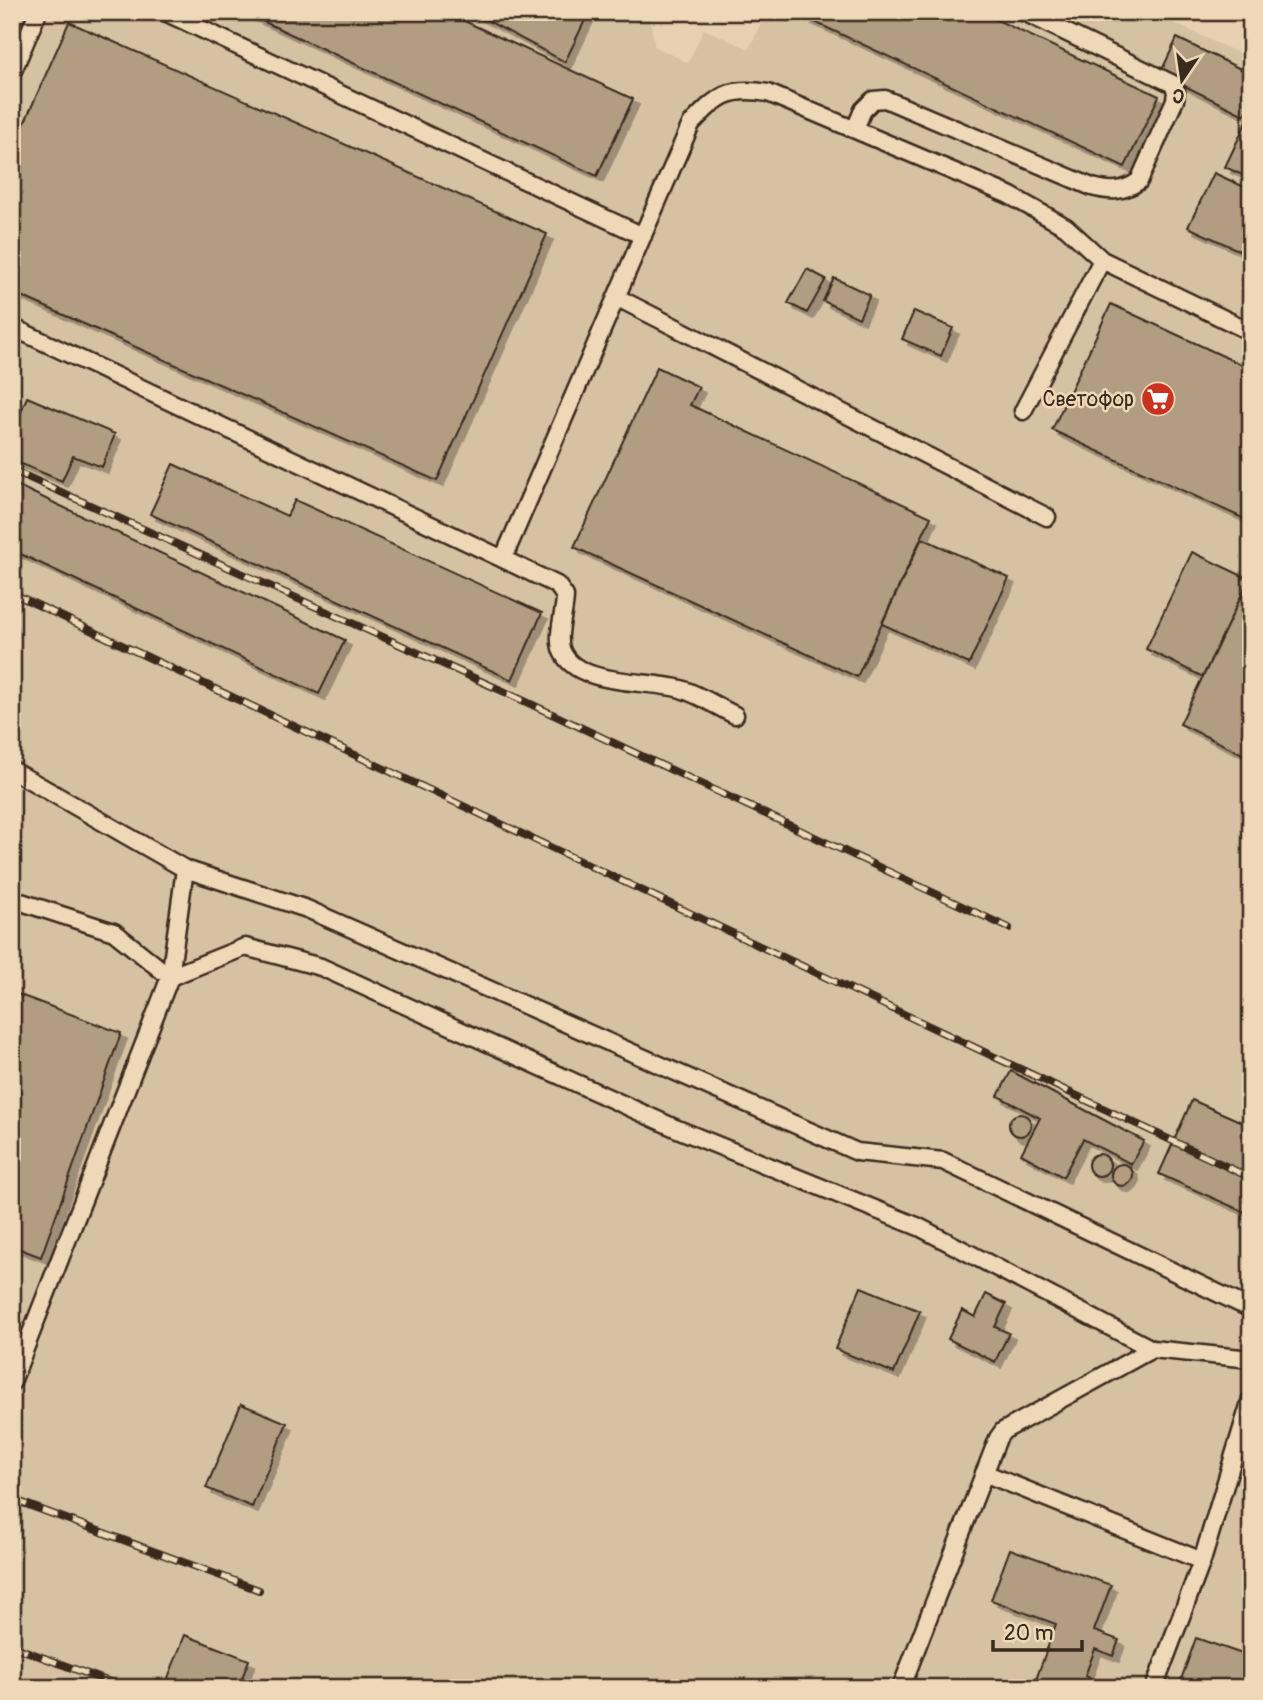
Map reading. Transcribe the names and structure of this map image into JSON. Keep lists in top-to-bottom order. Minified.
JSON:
{"places":{"supermarket":["Светофор"]},"scale_bar":"20 m","north":"bottom"}
